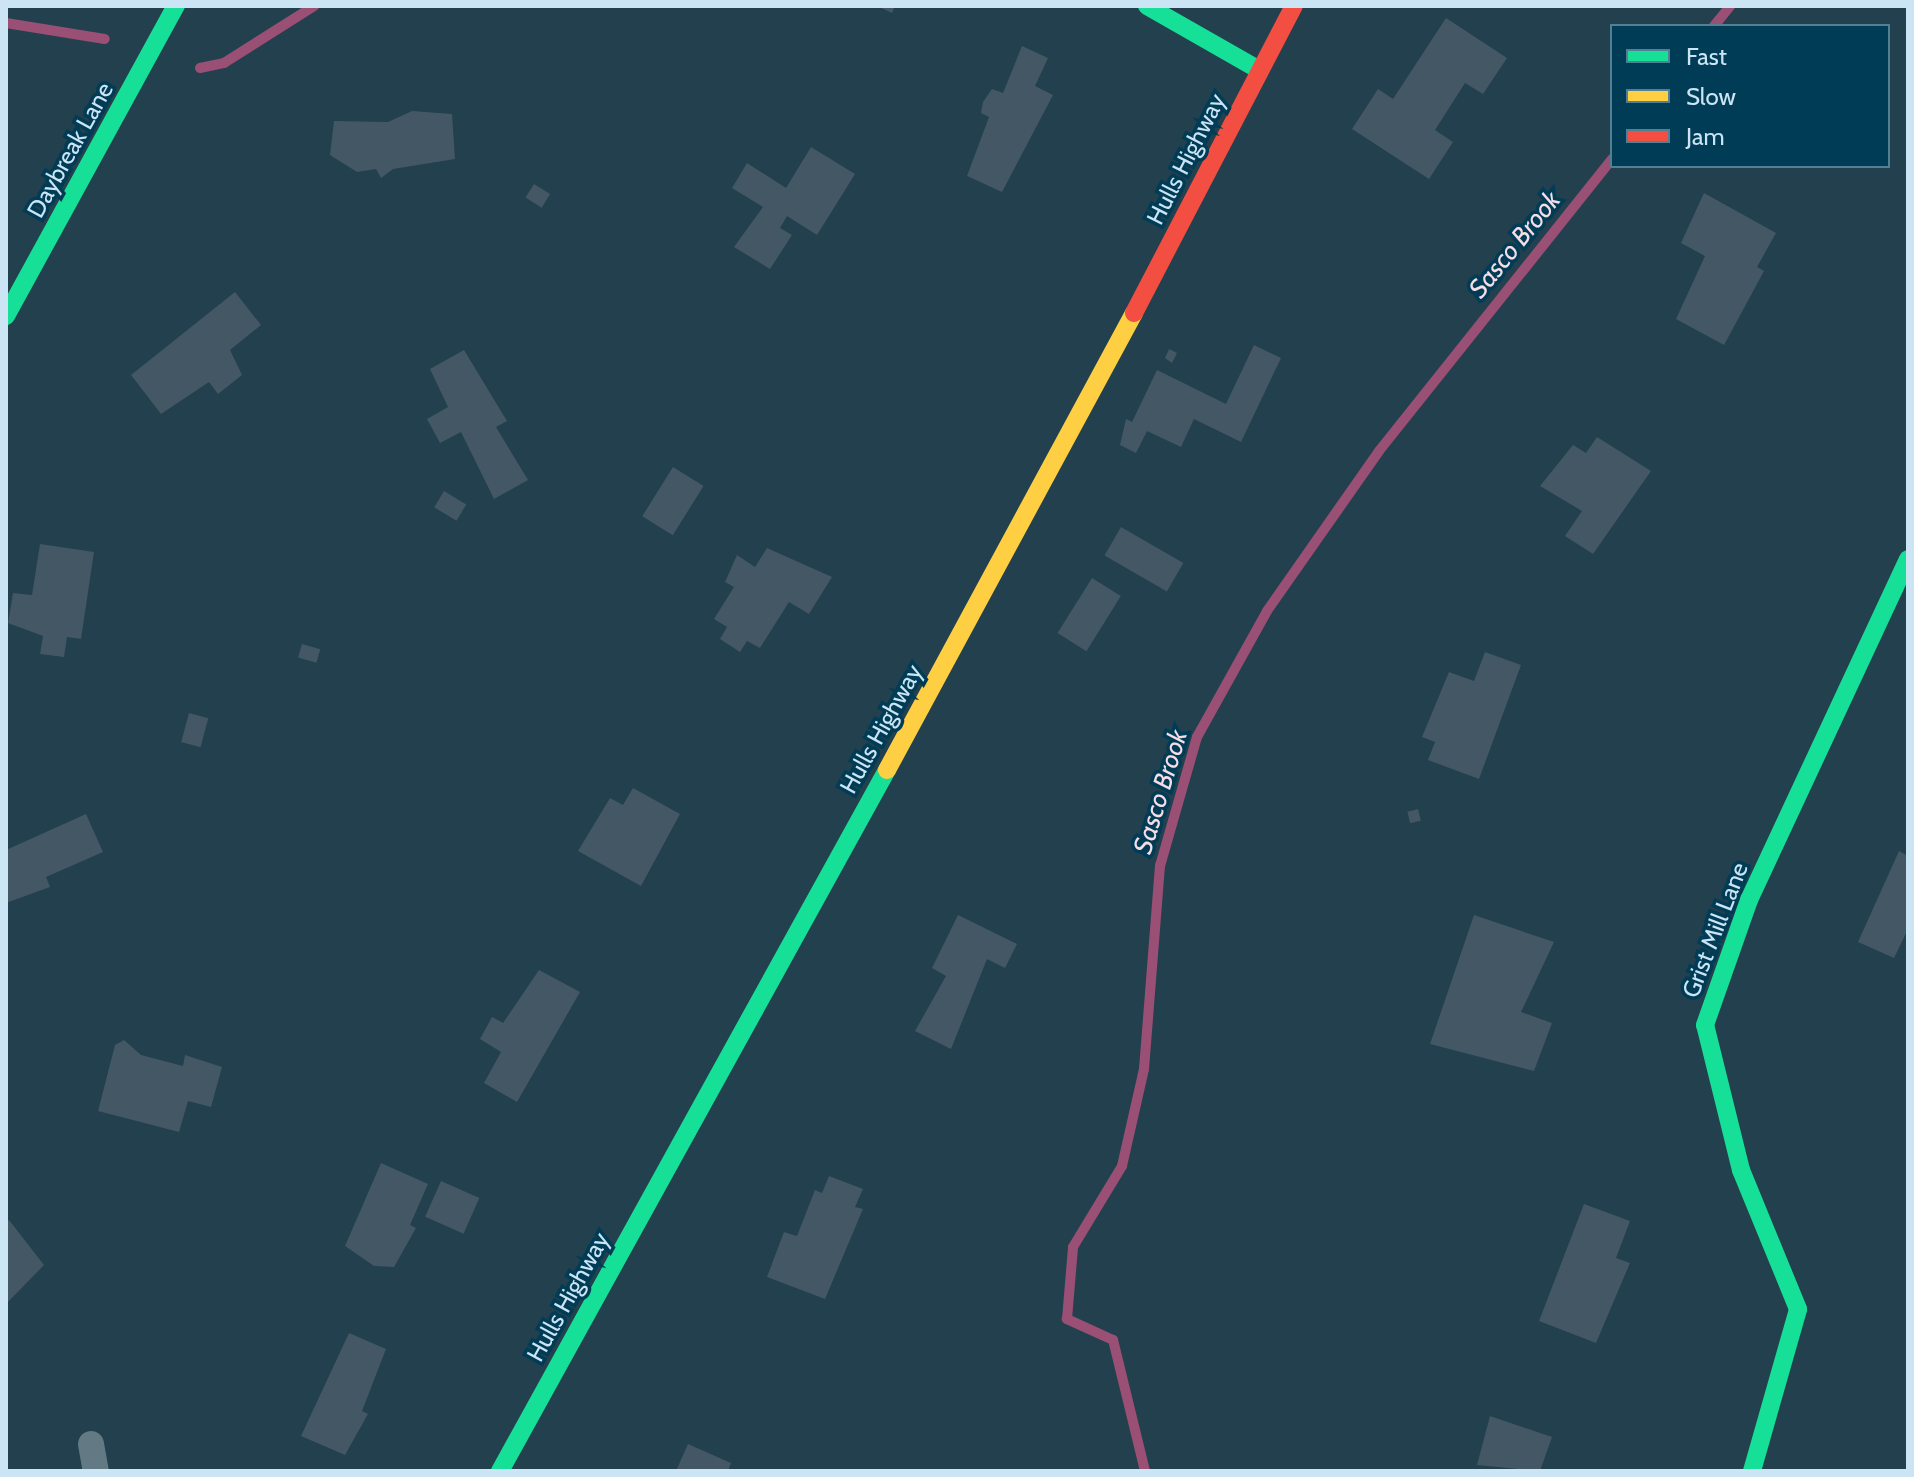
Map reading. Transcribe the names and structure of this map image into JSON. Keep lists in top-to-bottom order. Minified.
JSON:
{"streets":{"street":["Daybreak Lane","Hulls Highway","Grist Mill Lane"]},"water":["Sasco Brook"],"legend":["Fast","Slow","Jam"]}
